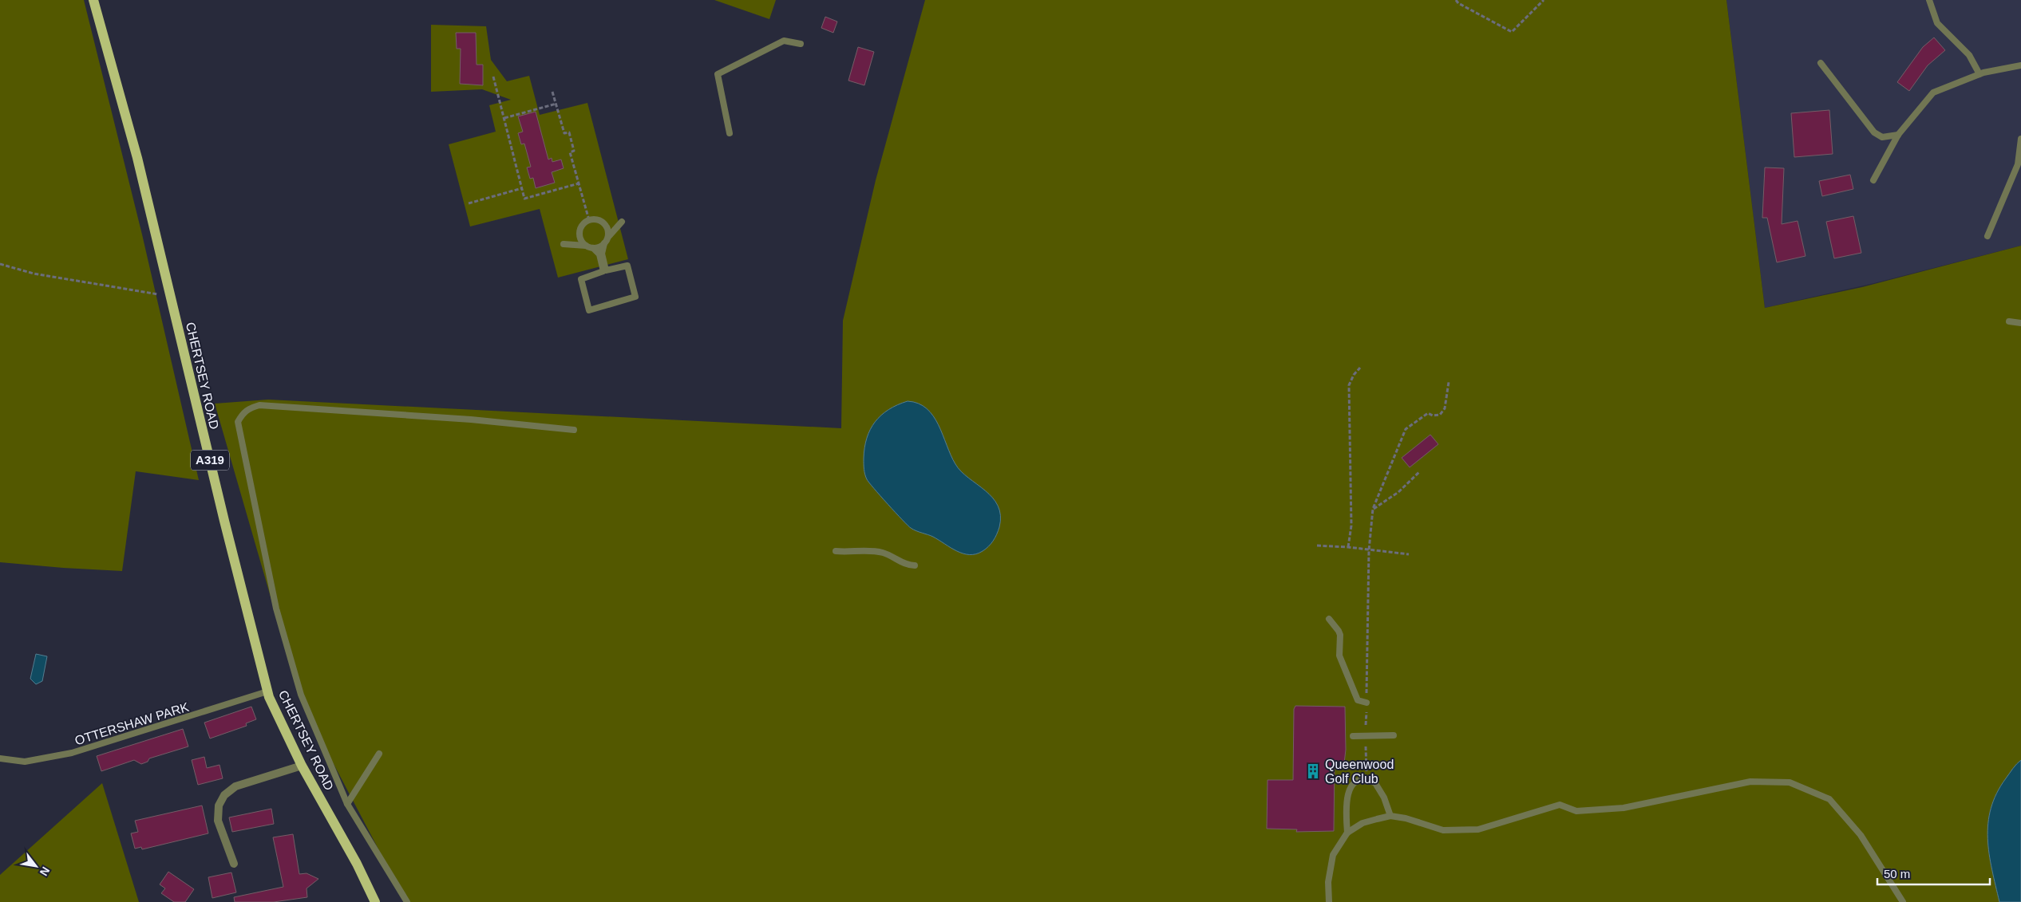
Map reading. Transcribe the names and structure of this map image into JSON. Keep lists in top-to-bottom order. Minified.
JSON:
{"streets":{"main road":["CHERTSEY ROAD","A319"],"lane":["OTTERSHAW PARK"]},"crossings":[["CHERTSEY ROAD","OTTERSHAW PARK"]],"places":{"building":["Queenwood Golf Club"]},"scale_bar":"50 m","north":"bottom right"}
